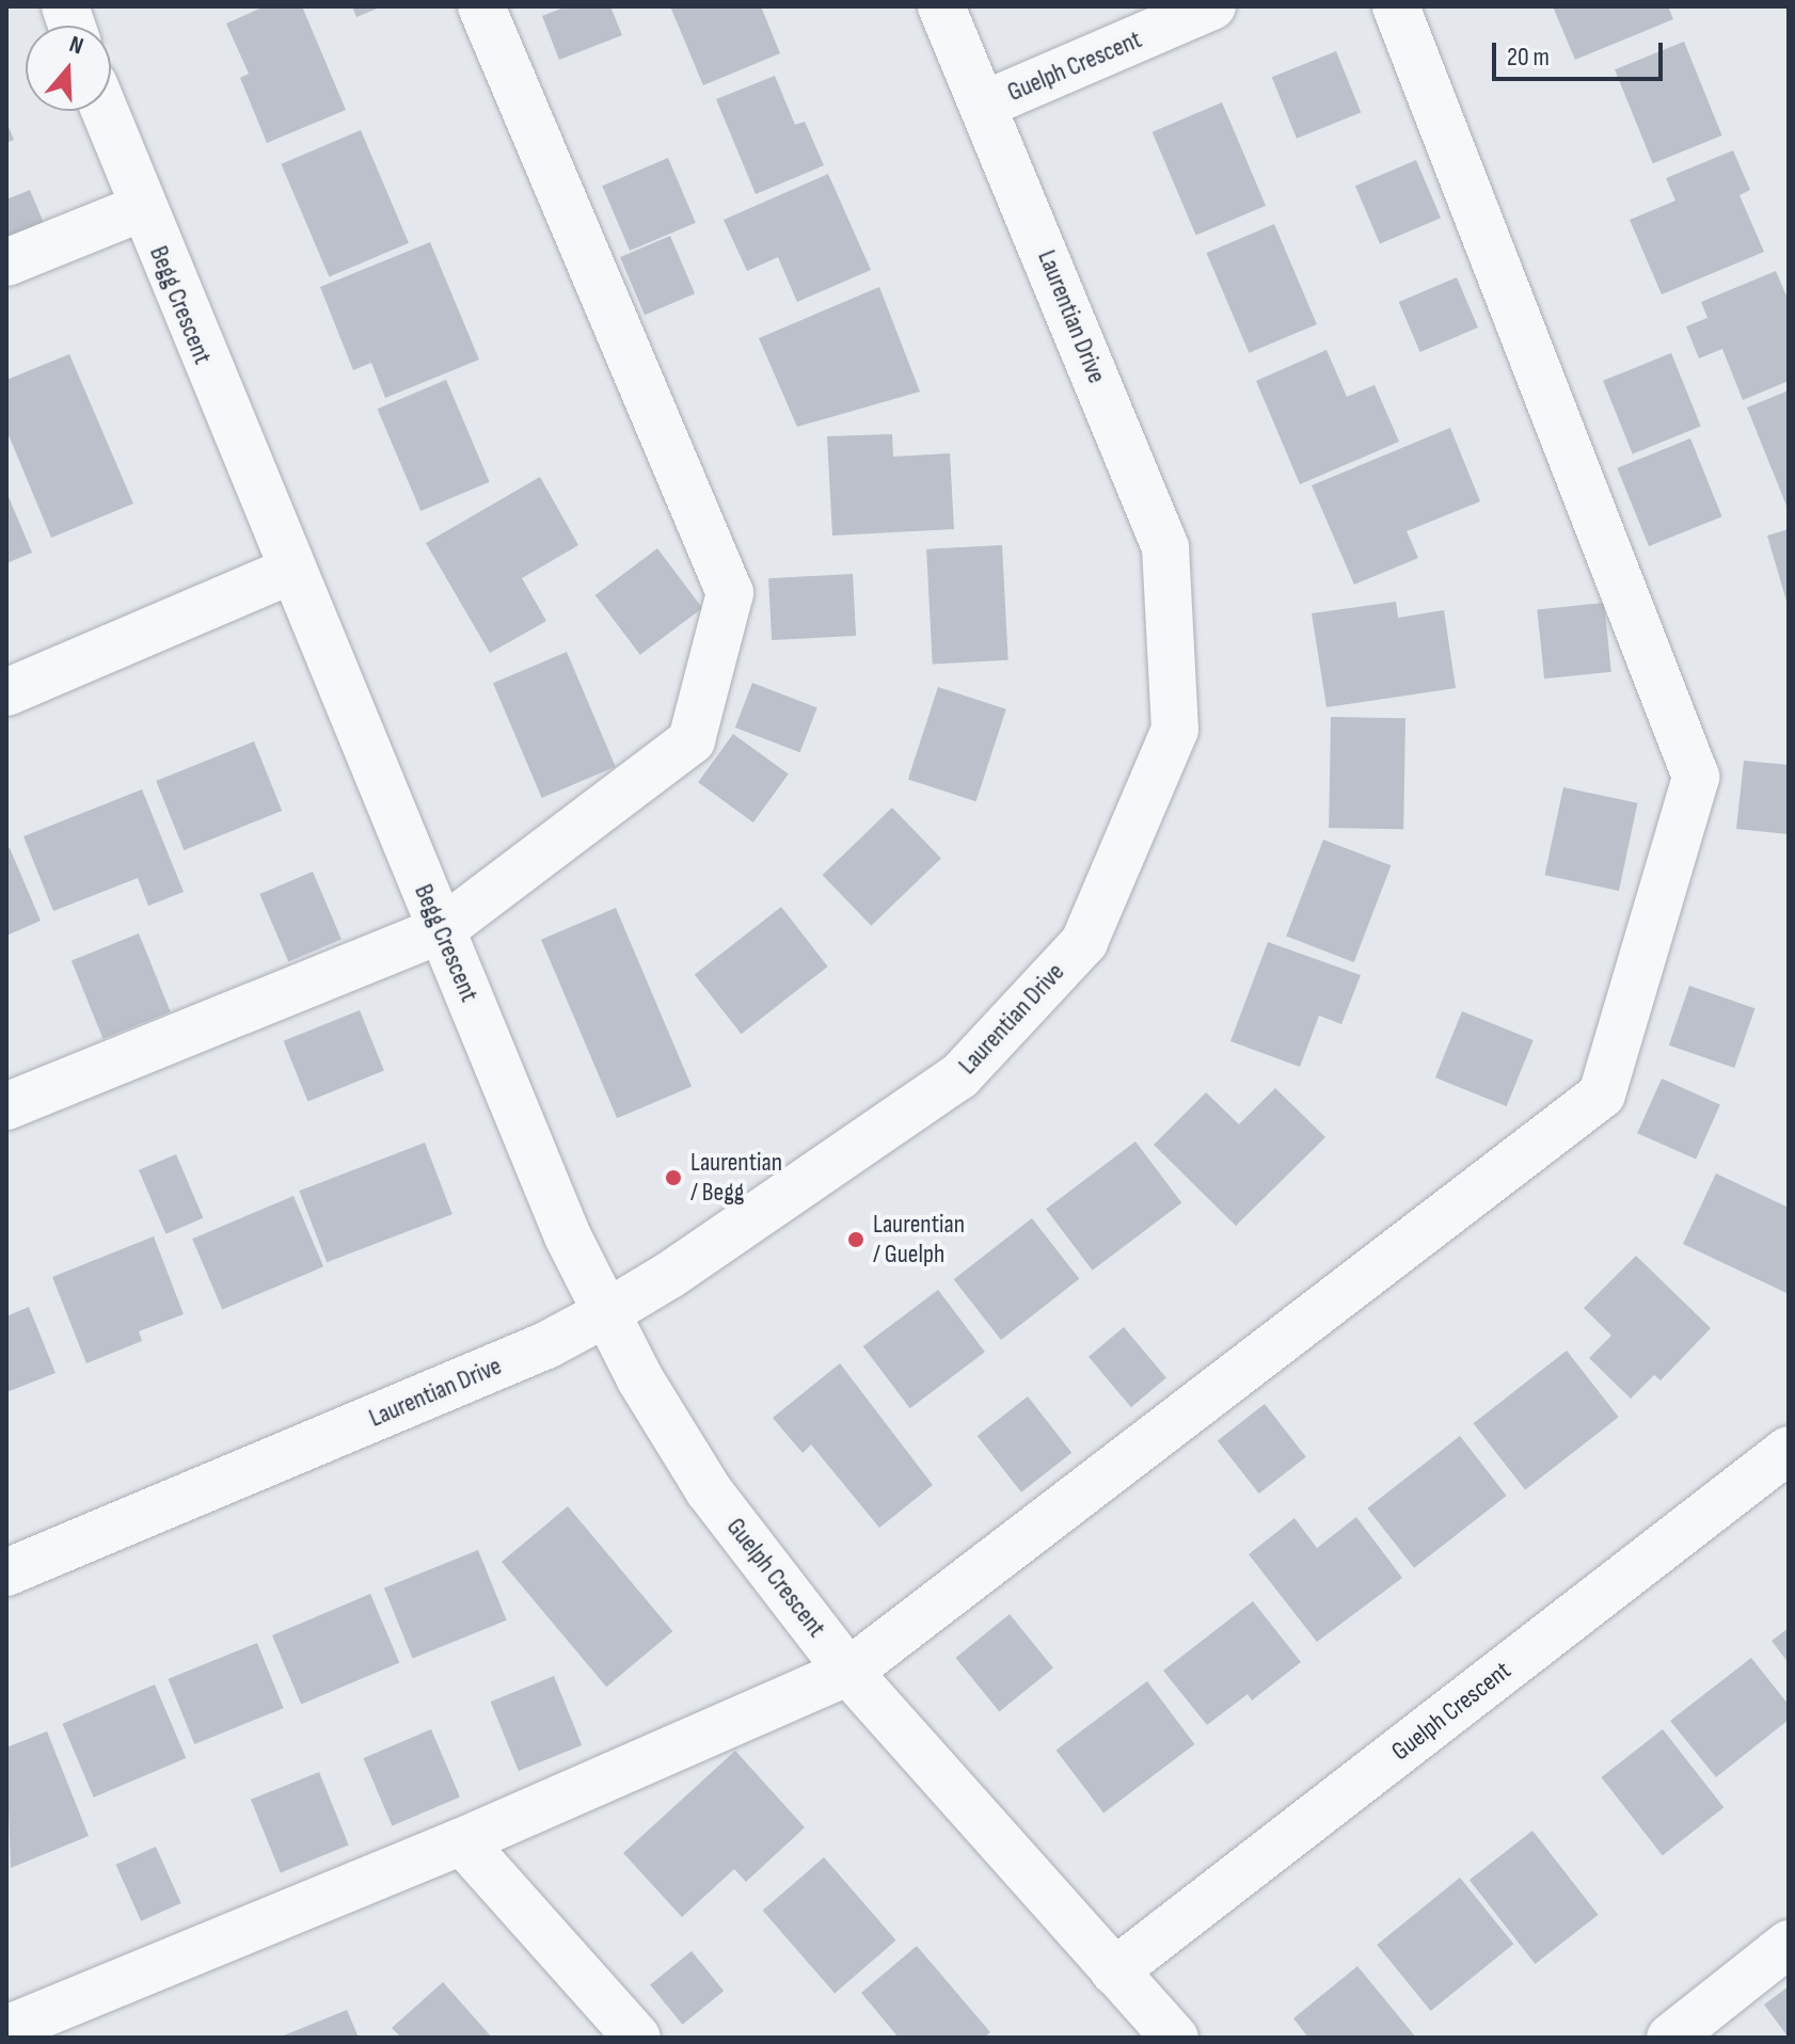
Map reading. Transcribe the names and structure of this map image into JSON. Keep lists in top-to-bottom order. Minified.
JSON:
{"streets":{"street":["Guelph Crescent","Begg Crescent","Laurentian Drive"]},"crossings":[["Guelph Crescent","Begg Crescent"],["Guelph Crescent","Laurentian Drive"],["Begg Crescent","Laurentian Drive"]],"places":["Laurentian / Begg","Laurentian / Guelph"],"scale_bar":"20 m","north":"top"}
